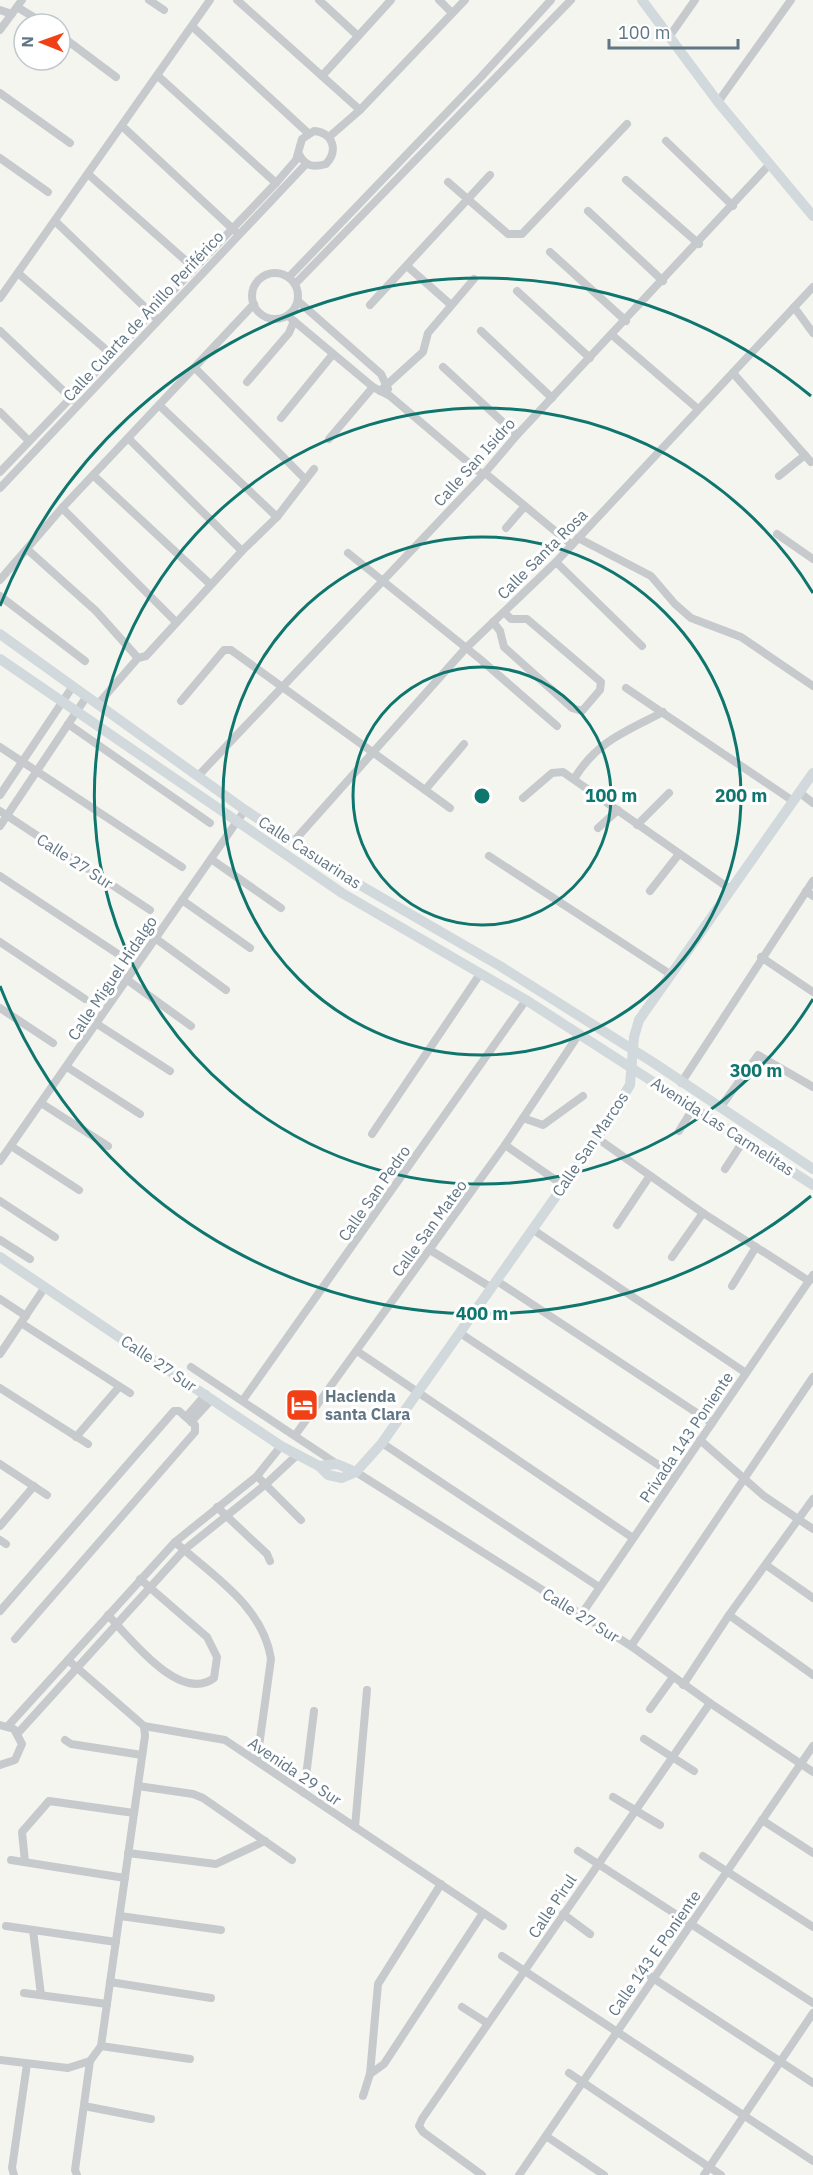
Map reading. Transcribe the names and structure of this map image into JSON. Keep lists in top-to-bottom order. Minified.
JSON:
{"streets":{"main road":["Calle Casuarinas","Calle 27 Sur","Avenida Las Carmelitas","Calle San Marcos"],"street":["Calle Cuarta de Anillo Periférico","Calle San Isidro","Calle Santa Rosa","Calle Miguel Hidalgo","Calle San Pedro","Calle San Mateo","Privada 143 Poniente","Avenida 29 Sur","Calle Pirul","Calle 143 E Poniente"]},"crossings":[["Calle San Isidro","Calle Casuarinas"],["Calle Santa Rosa","Calle Casuarinas"],["Calle Casuarinas","Calle Miguel Hidalgo"],["Calle Casuarinas","Avenida Las Carmelitas"],["Calle Casuarinas","Calle San Marcos"],["Calle Casuarinas","Calle San Pedro"],["Calle Casuarinas","Calle San Mateo"],["Calle 27 Sur","Calle San Marcos"],["Calle 27 Sur","Privada 143 Poniente"],["Calle 27 Sur","Calle Pirul"],["Calle 27 Sur","Calle 143 E Poniente"],["Avenida Las Carmelitas","Calle San Marcos"]],"places":{"hotel":["Hacienda santa Clara"]},"scale_bar":"100 m","north":"left","rings":["100 m","200 m","300 m","400 m"]}
